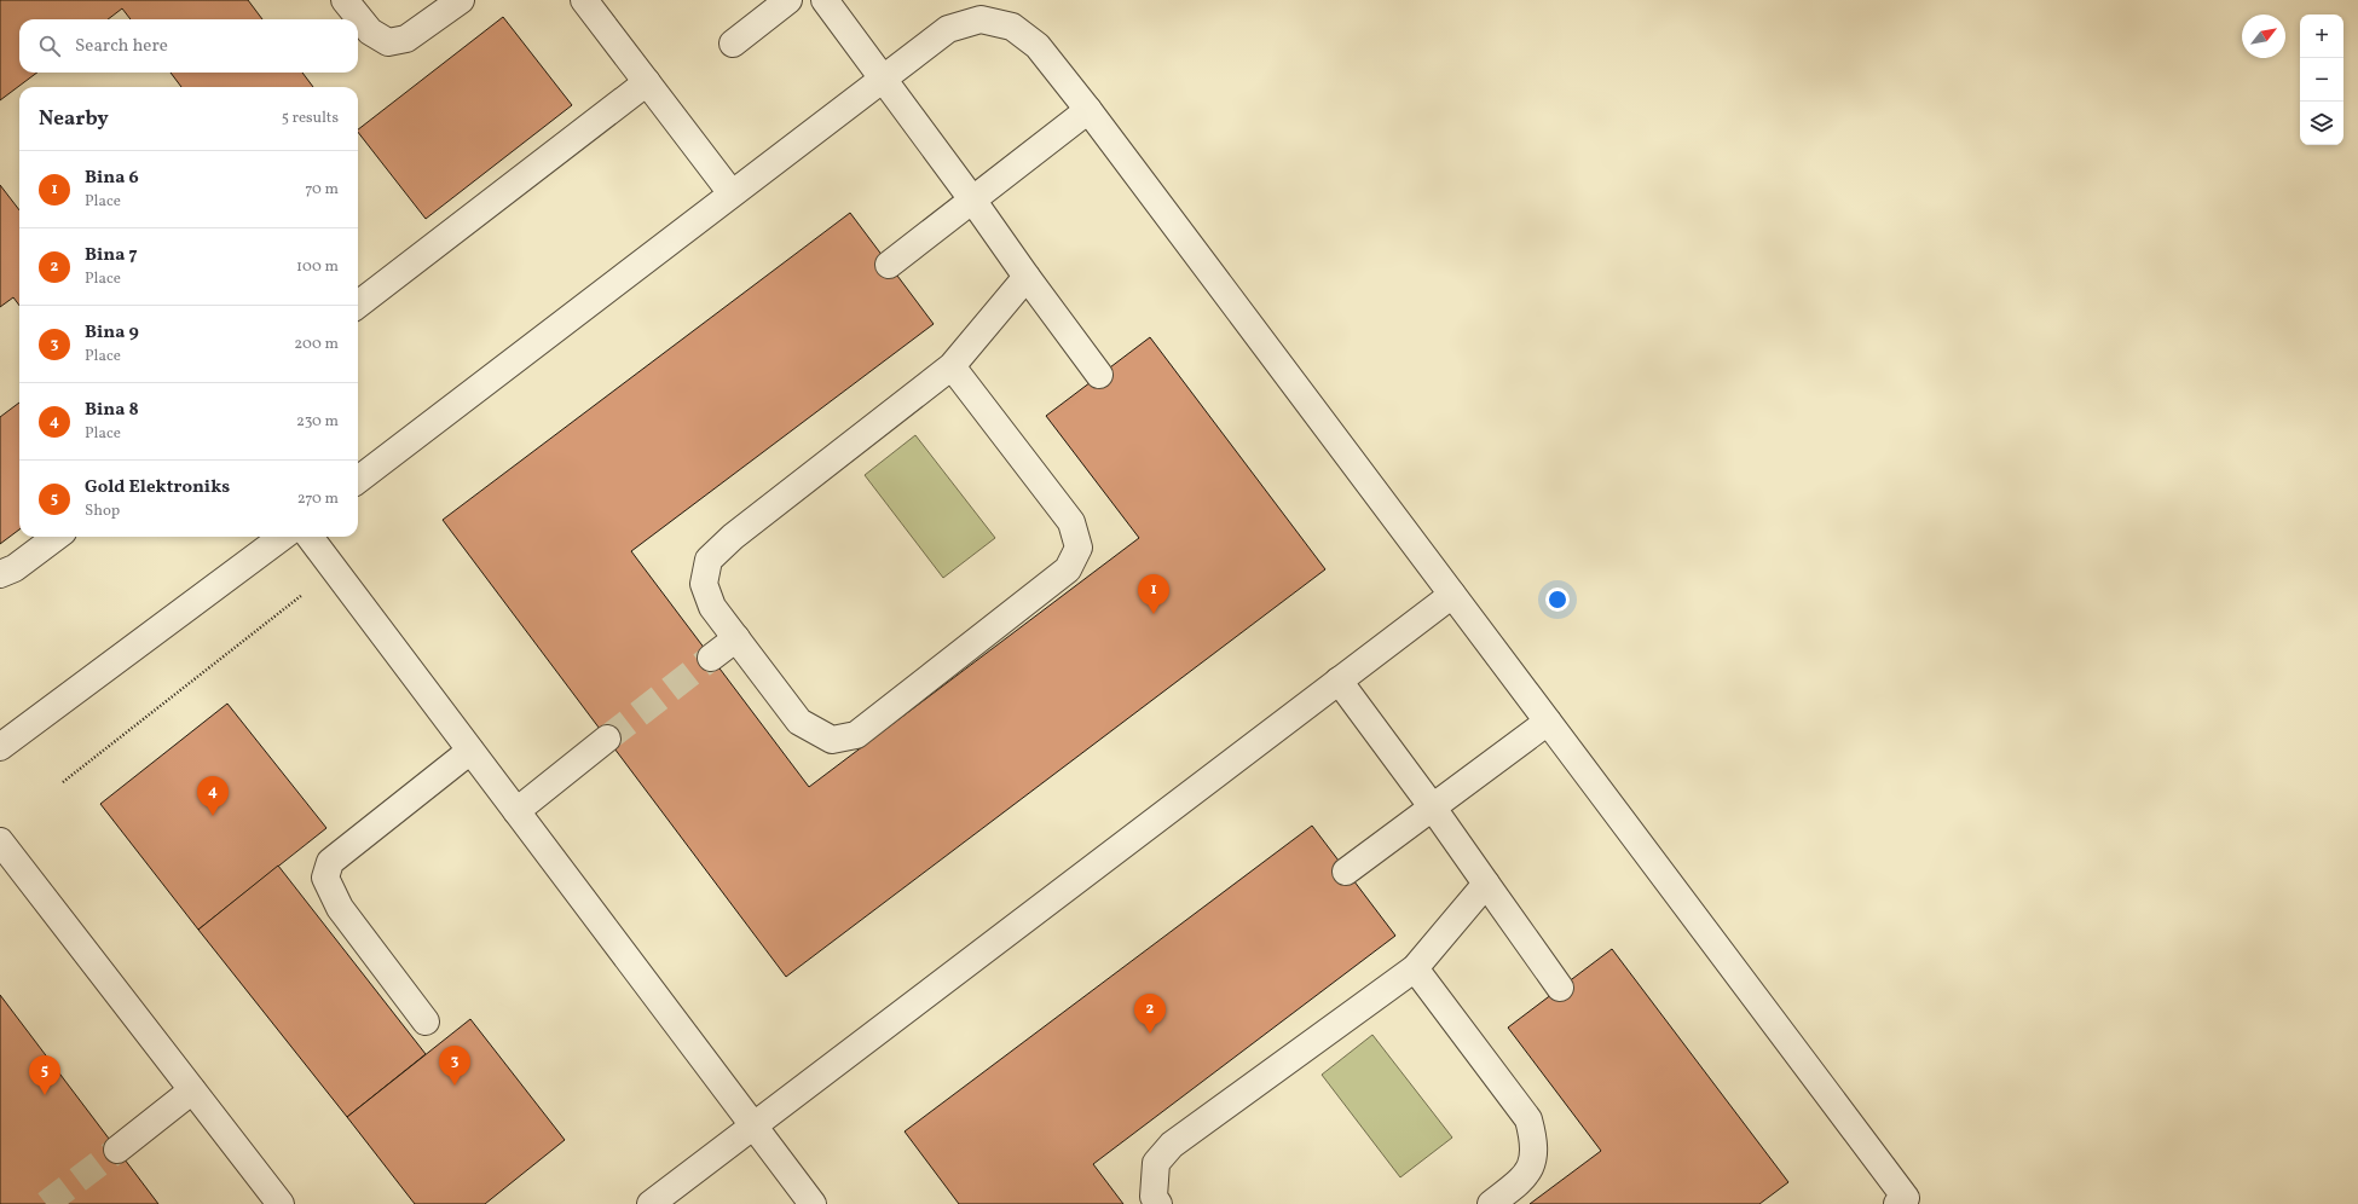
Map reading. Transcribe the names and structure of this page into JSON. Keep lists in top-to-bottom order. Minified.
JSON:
{"north":"top right","page":{"map_buttons":["+","−"],"search":"Search here","heading":["Nearby","5 results"],"list":[{"mark":"1","name":"Bina 6","note":"Place","value":"70 m"},{"mark":"2","name":"Bina 7","note":"Place","value":"100 m"},{"mark":"3","name":"Bina 9","note":"Place","value":"200 m"},{"mark":"4","name":"Bina 8","note":"Place","value":"230 m"},{"mark":"5","name":"Gold Elektroniks","note":"Shop","value":"270 m"}],"pins":["1","4","2","3","5"]}}
